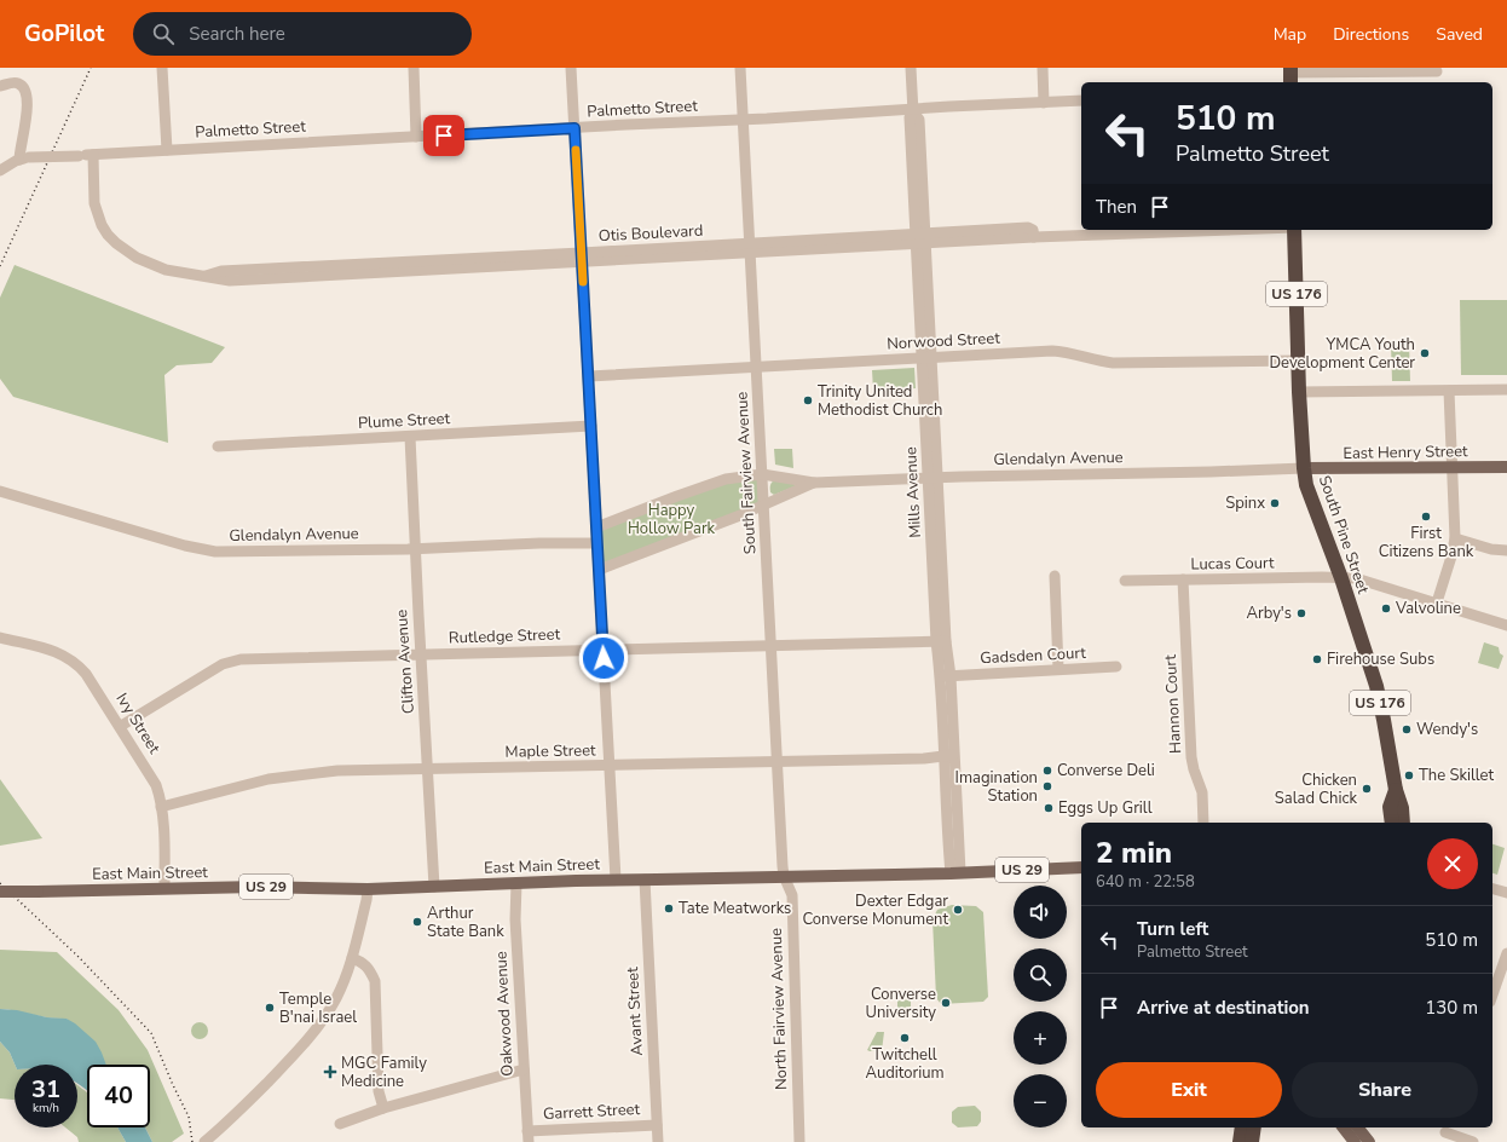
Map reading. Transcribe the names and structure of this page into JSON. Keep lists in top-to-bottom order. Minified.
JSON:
{"streets":{"highway":["US 176","South Pine Street"],"main road":["East Henry Street","East Main Street","US 29"],"street":["Palmetto Street","Otis Boulevard","Norwood Street","Plume Street","Glendalyn Avenue","South Fairview Avenue","Mills Avenue","Lucas Court","Rutledge Street","Gadsden Court","Clifton Avenue","Hannon Court","Ivy Street","Maple Street","North Fairview Avenue","Avant Street","Oakwood Avenue","Garrett Street"]},"crossings":[["Palmetto Street","Otis Boulevard"],["Palmetto Street","South Fairview Avenue"],["Palmetto Street","Mills Avenue"],["Otis Boulevard","South Fairview Avenue"],["Otis Boulevard","Mills Avenue"],["Norwood Street","South Fairview Avenue"],["Norwood Street","Mills Avenue"],["Norwood Street","South Pine Street"],["Plume Street","Clifton Avenue"],["East Henry Street","Glendalyn Avenue"],["East Henry Street","South Pine Street"],["Glendalyn Avenue","South Fairview Avenue"],["Glendalyn Avenue","Mills Avenue"],["Glendalyn Avenue","South Pine Street"],["Glendalyn Avenue","Clifton Avenue"],["South Fairview Avenue","Rutledge Street"],["South Fairview Avenue","Maple Street"],["South Fairview Avenue","East Main Street"],["South Fairview Avenue","North Fairview Avenue"],["Mills Avenue","Rutledge Street"],["Mills Avenue","Gadsden Court"],["Mills Avenue","Maple Street"],["Mills Avenue","East Main Street"],["South Pine Street","Lucas Court"],["Lucas Court","Hannon Court"],["Rutledge Street","Clifton Avenue"],["Rutledge Street","Ivy Street"],["Clifton Avenue","Maple Street"],["Clifton Avenue","East Main Street"],["Ivy Street","Maple Street"],["Ivy Street","East Main Street"],["East Main Street","North Fairview Avenue"],["East Main Street","Avant Street"],["East Main Street","Oakwood Avenue"],["Avant Street","Garrett Street"],["Oakwood Avenue","Garrett Street"]],"parks":["Happy Hollow Park"],"places":{"other":["YMCA Youth Development Center","Trinity United Methodist Church","Spinx","First Citizens Bank","Valvoline","Arby's","Firehouse Subs","Wendy's","Converse Deli","The Skillet","Imagination Station","Chicken Salad Chick","Eggs Up Grill","Tate Meatworks","Dexter Edgar Converse Monument","Arthur State Bank","Converse University","Temple B'nai Israel","Twitchell Auditorium"],"health":["MGC Family Medicine"]},"page":{"header":"GoPilot","search":"Search here","nav":["Map","Directions","Saved"],"turn":["510 m","Palmetto Street"],"then":"Then","heading":["2 min","640 m · 22:58"],"map_buttons":["+","−"],"list":[{"name":"Turn left","note":"Palmetto Street","value":"510 m"},{"name":"Arrive at destination","value":"130 m"}],"buttons":["Exit","Share"],"speed":"31 km/h","limit":"40"}}
